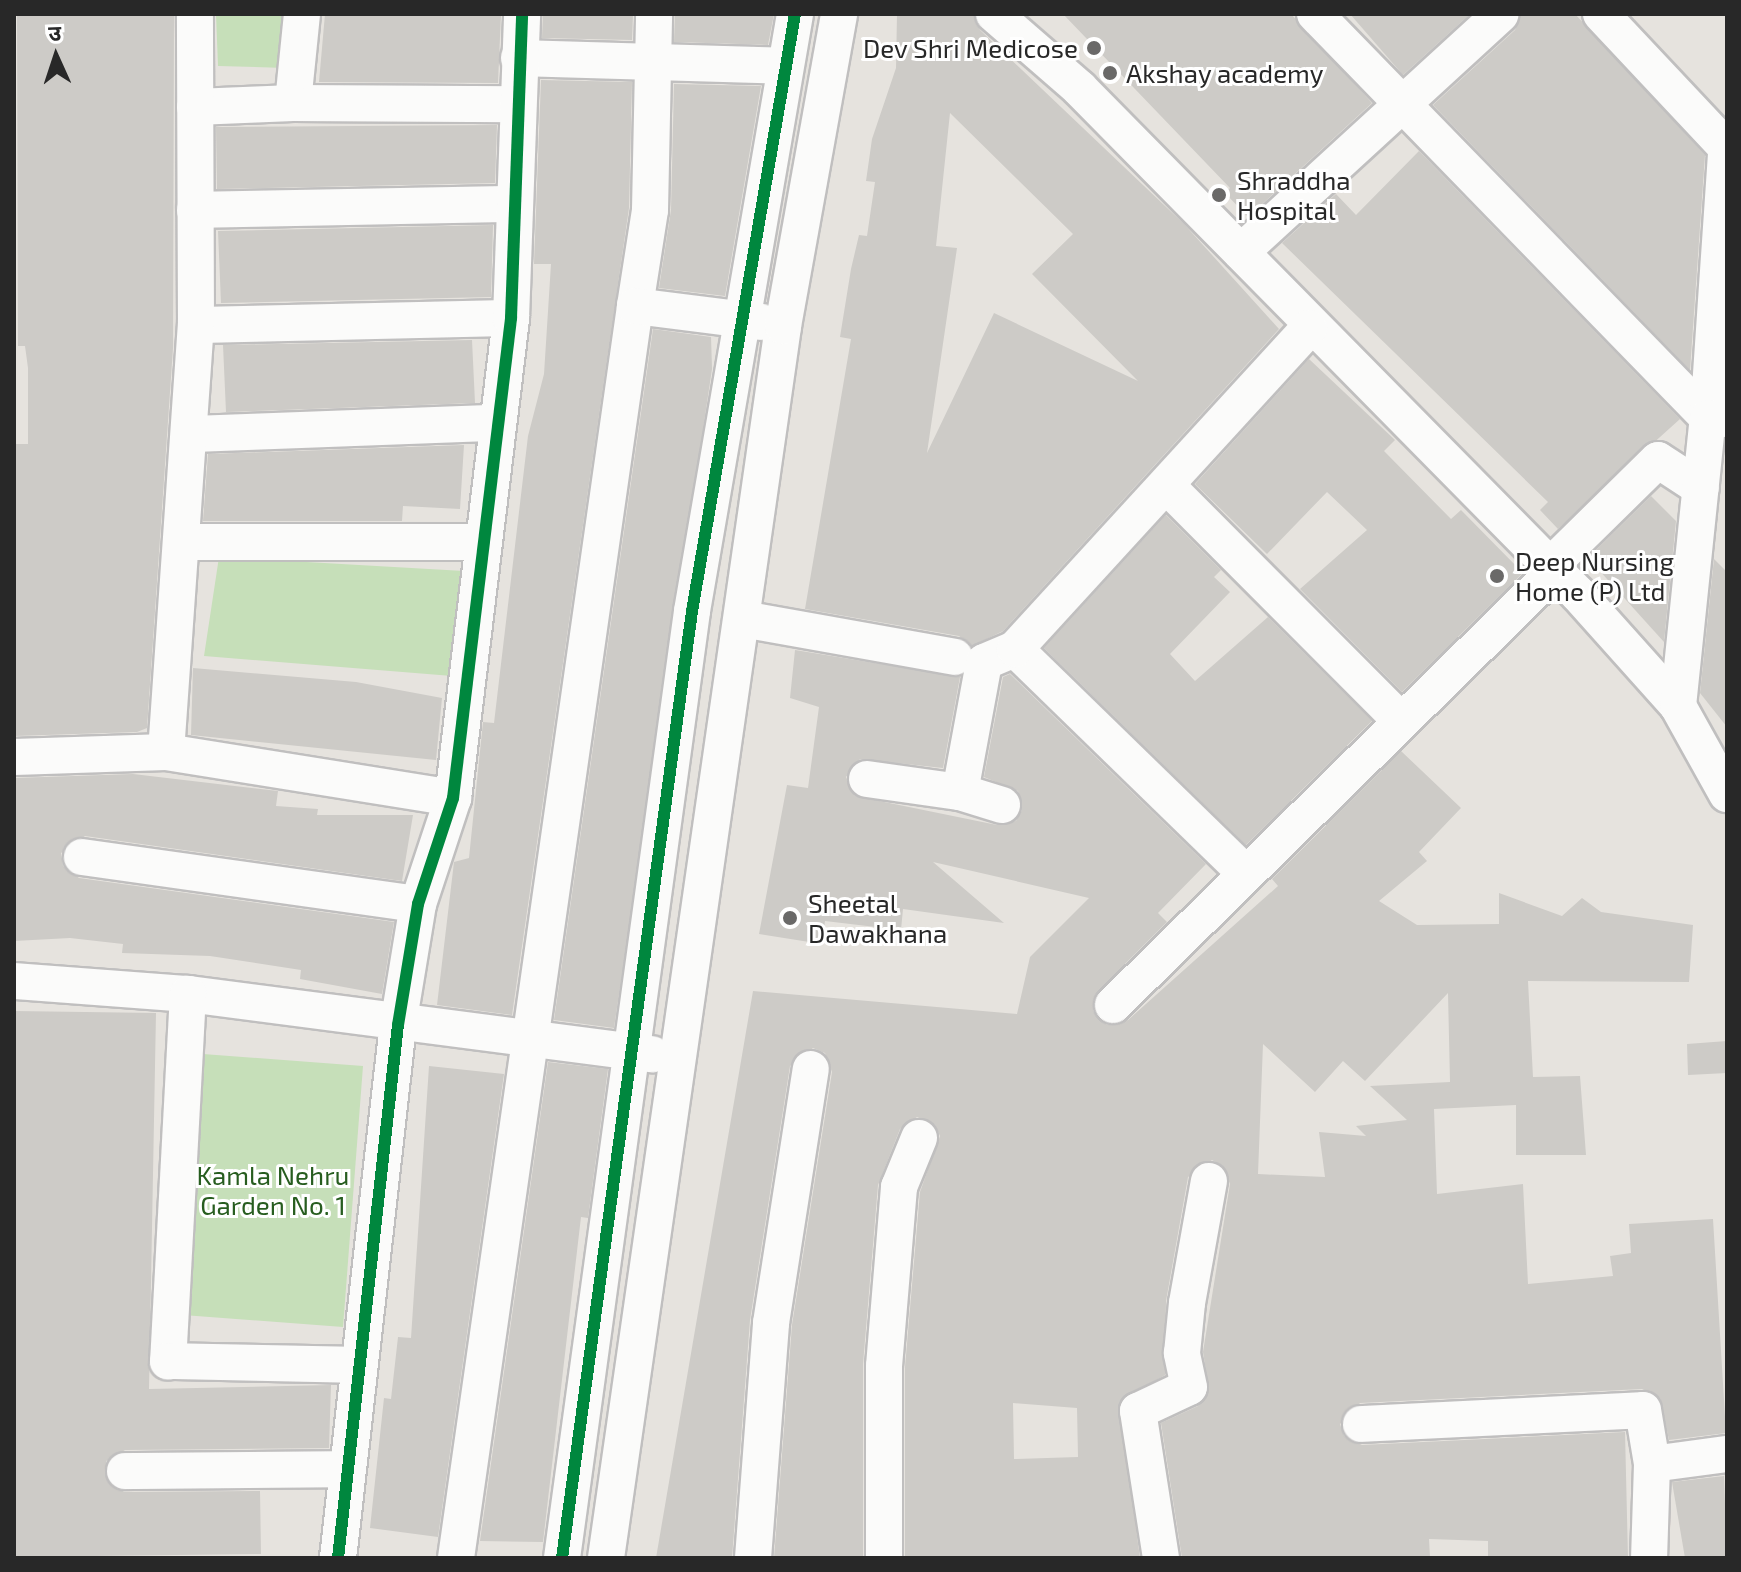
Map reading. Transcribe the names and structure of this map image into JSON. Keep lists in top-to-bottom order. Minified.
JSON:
{"parks":["Kamla Nehru Garden No. 1"],"places":["Dev Shri Medicose","Akshay academy","Shraddha Hospital","Deep Nursing Home (P) Ltd","Sheetal Dawakhana"],"north":"top"}
